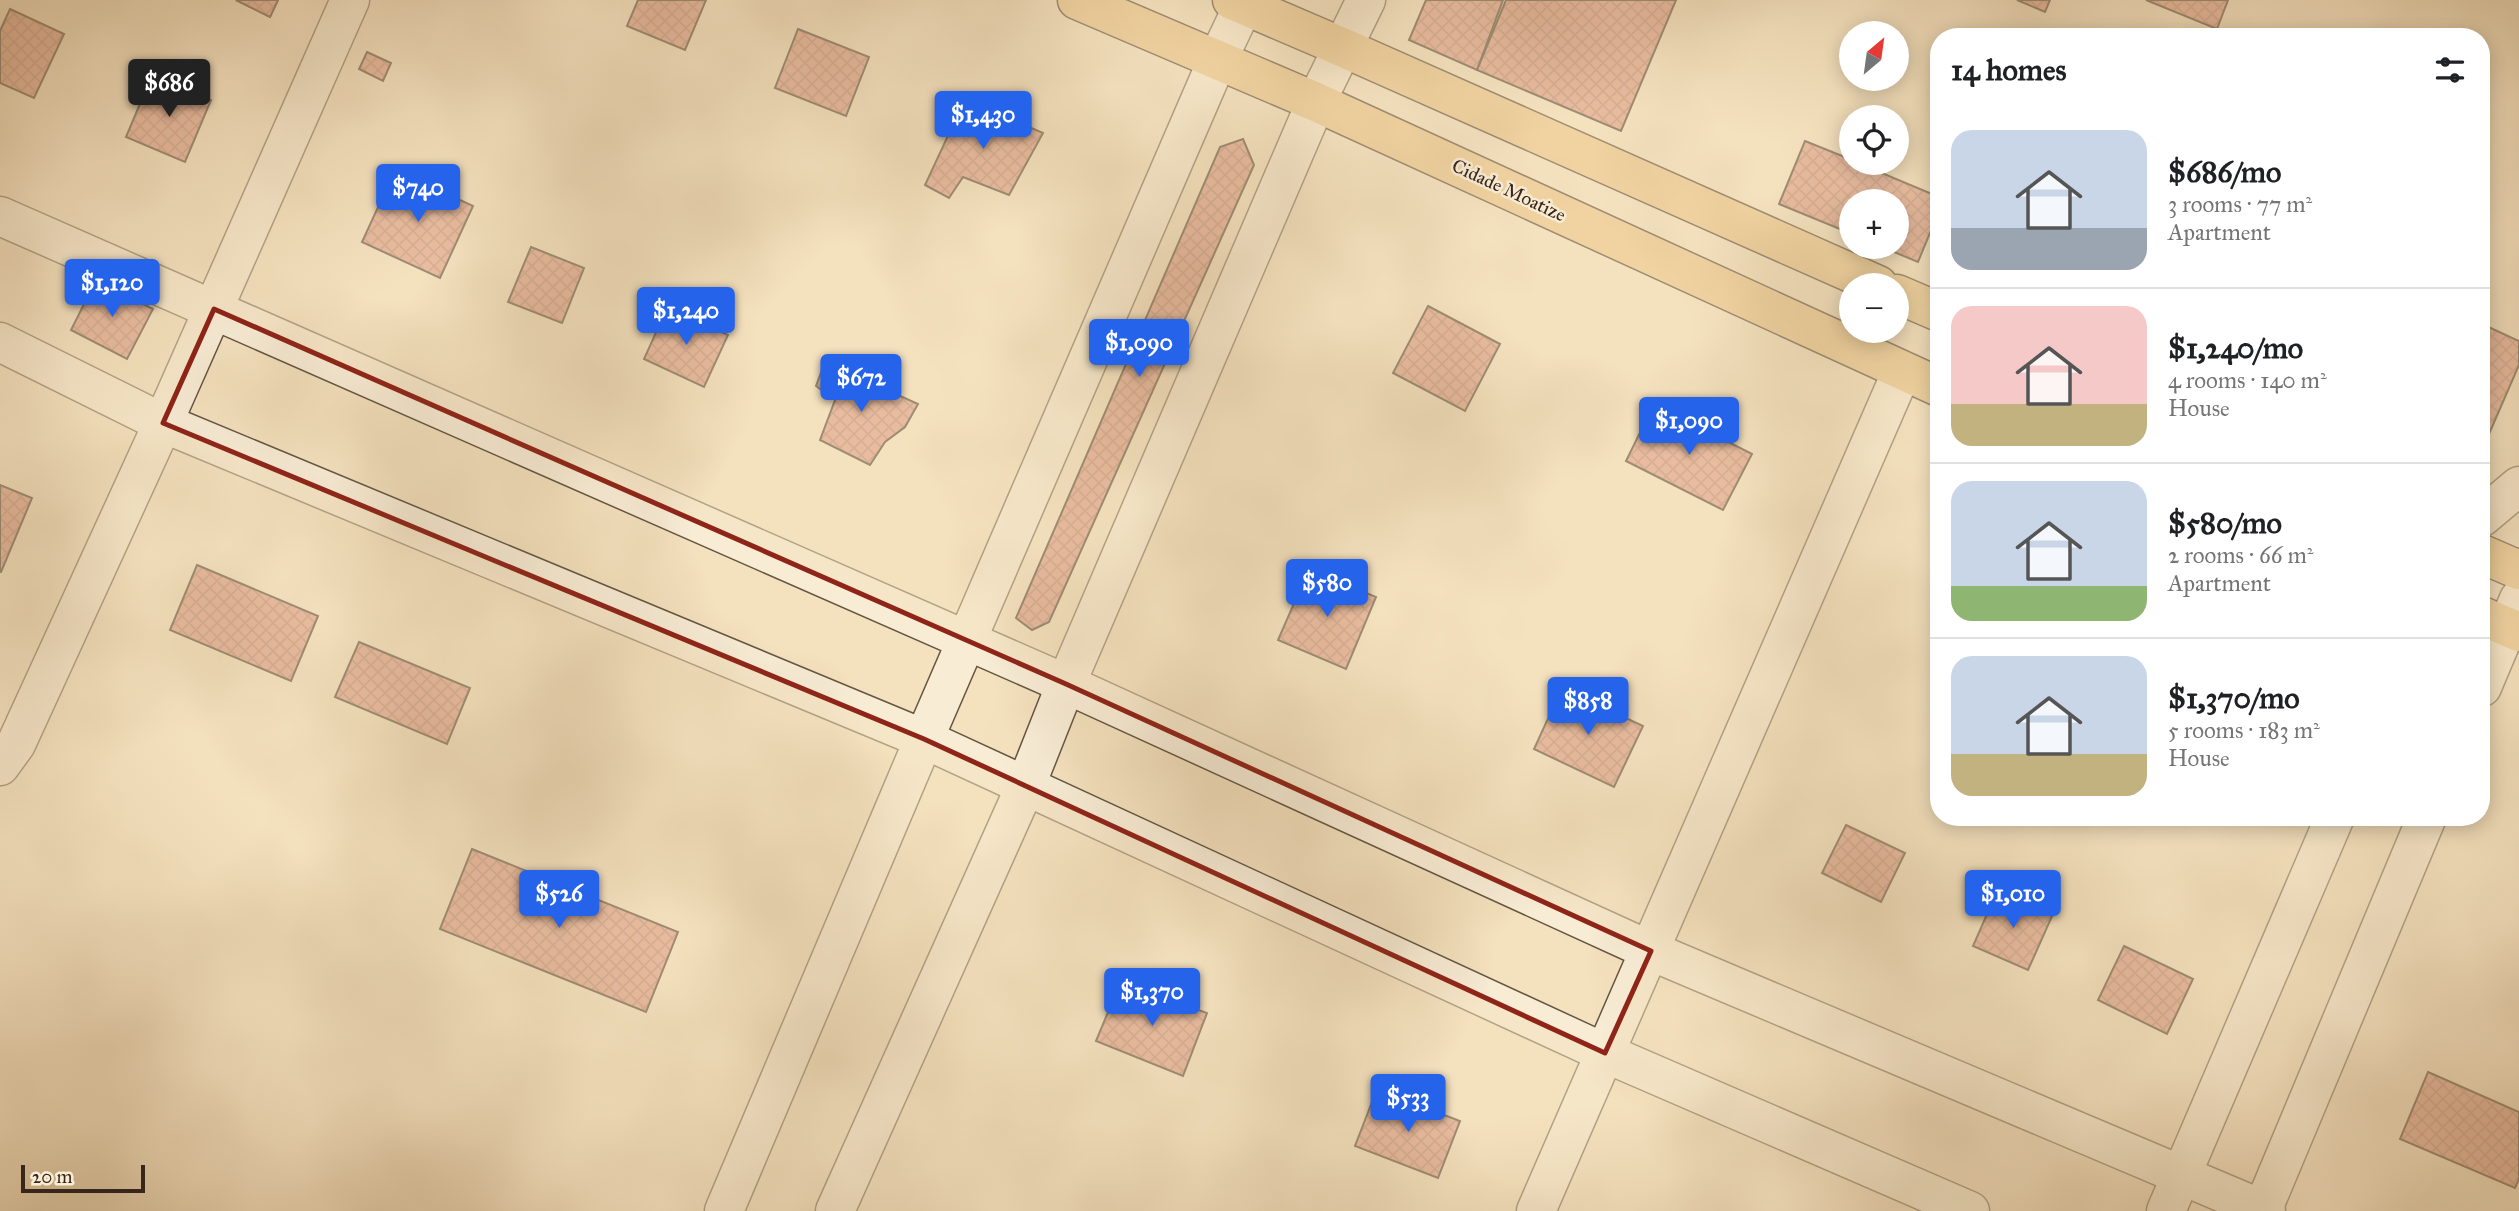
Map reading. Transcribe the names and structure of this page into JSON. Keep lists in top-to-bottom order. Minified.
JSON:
{"streets":{"highway":["Cidade Moatize"]},"scale_bar":"20 m","north":"top right","page":{"map_buttons":["+","−"],"heading":"14 homes","price":["$686","$1,430","$740","$1,120","$1,240","$1,090","$672","$1,090","$580","$858","$526","$1,010","$1,370","$533"],"list":[{"name":"$686/mo","note":"3 rooms · 77 m² · Apartment"},{"name":"$1,240/mo","note":"4 rooms · 140 m² · House"},{"name":"$580/mo","note":"2 rooms · 66 m² · Apartment"},{"name":"$1,370/mo","note":"5 rooms · 183 m² · House"}],"scale":"20 m"}}
